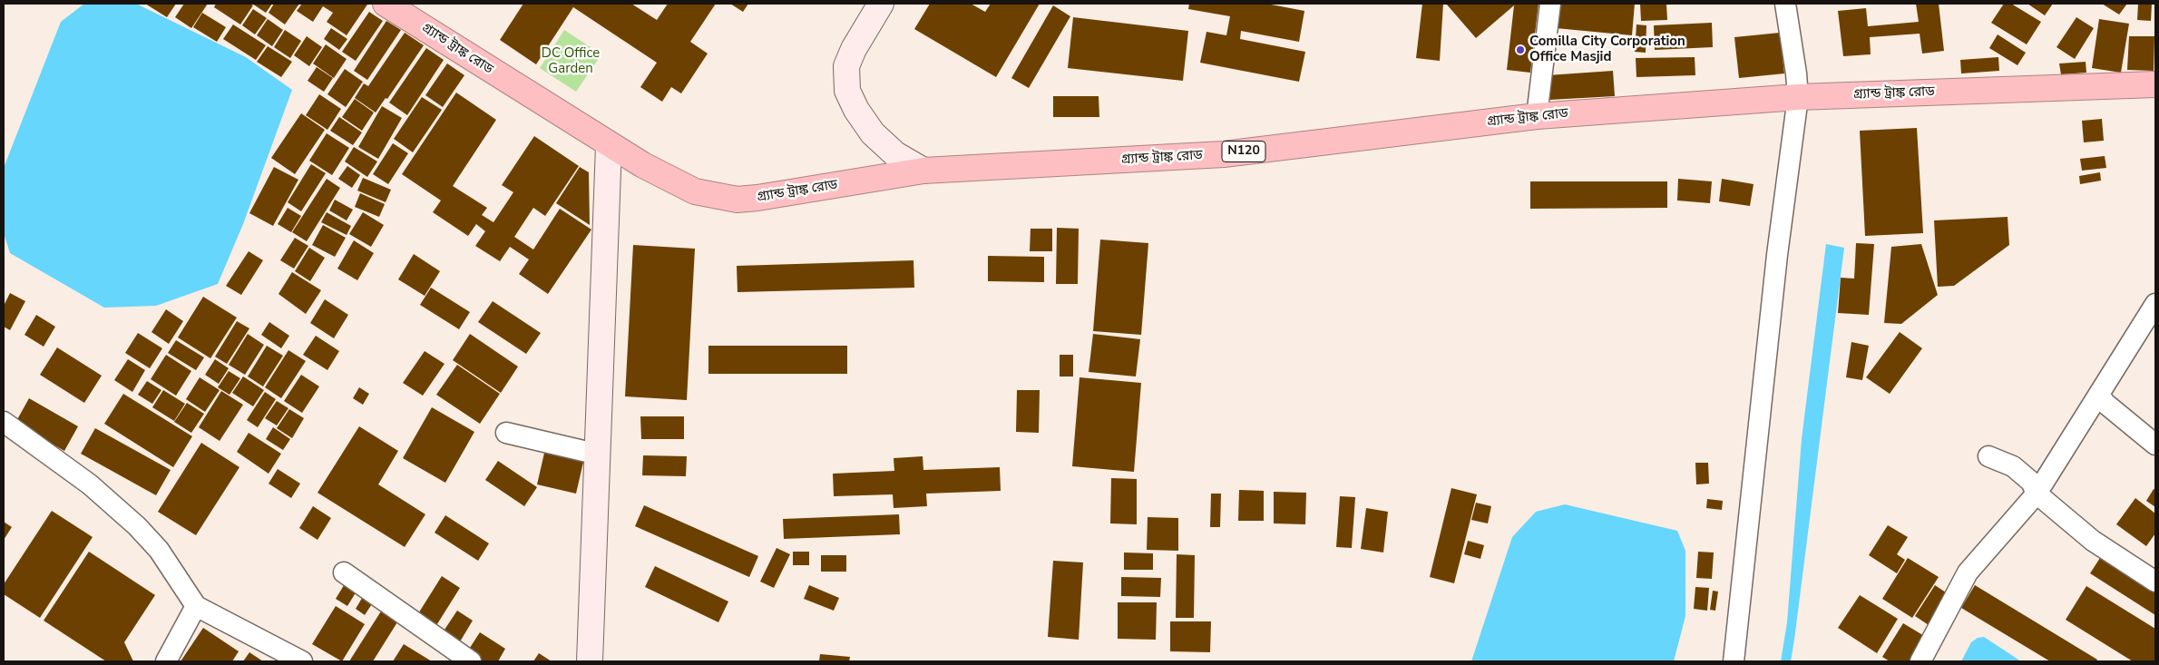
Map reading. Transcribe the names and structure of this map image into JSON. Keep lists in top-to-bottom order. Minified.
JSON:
{"streets":{"highway":["গ্র্যান্ড ট্রাঙ্ক রোড","N120"]},"parks":["DC Office Garden"],"places":["Comilla City Corporation Office Masjid"]}
